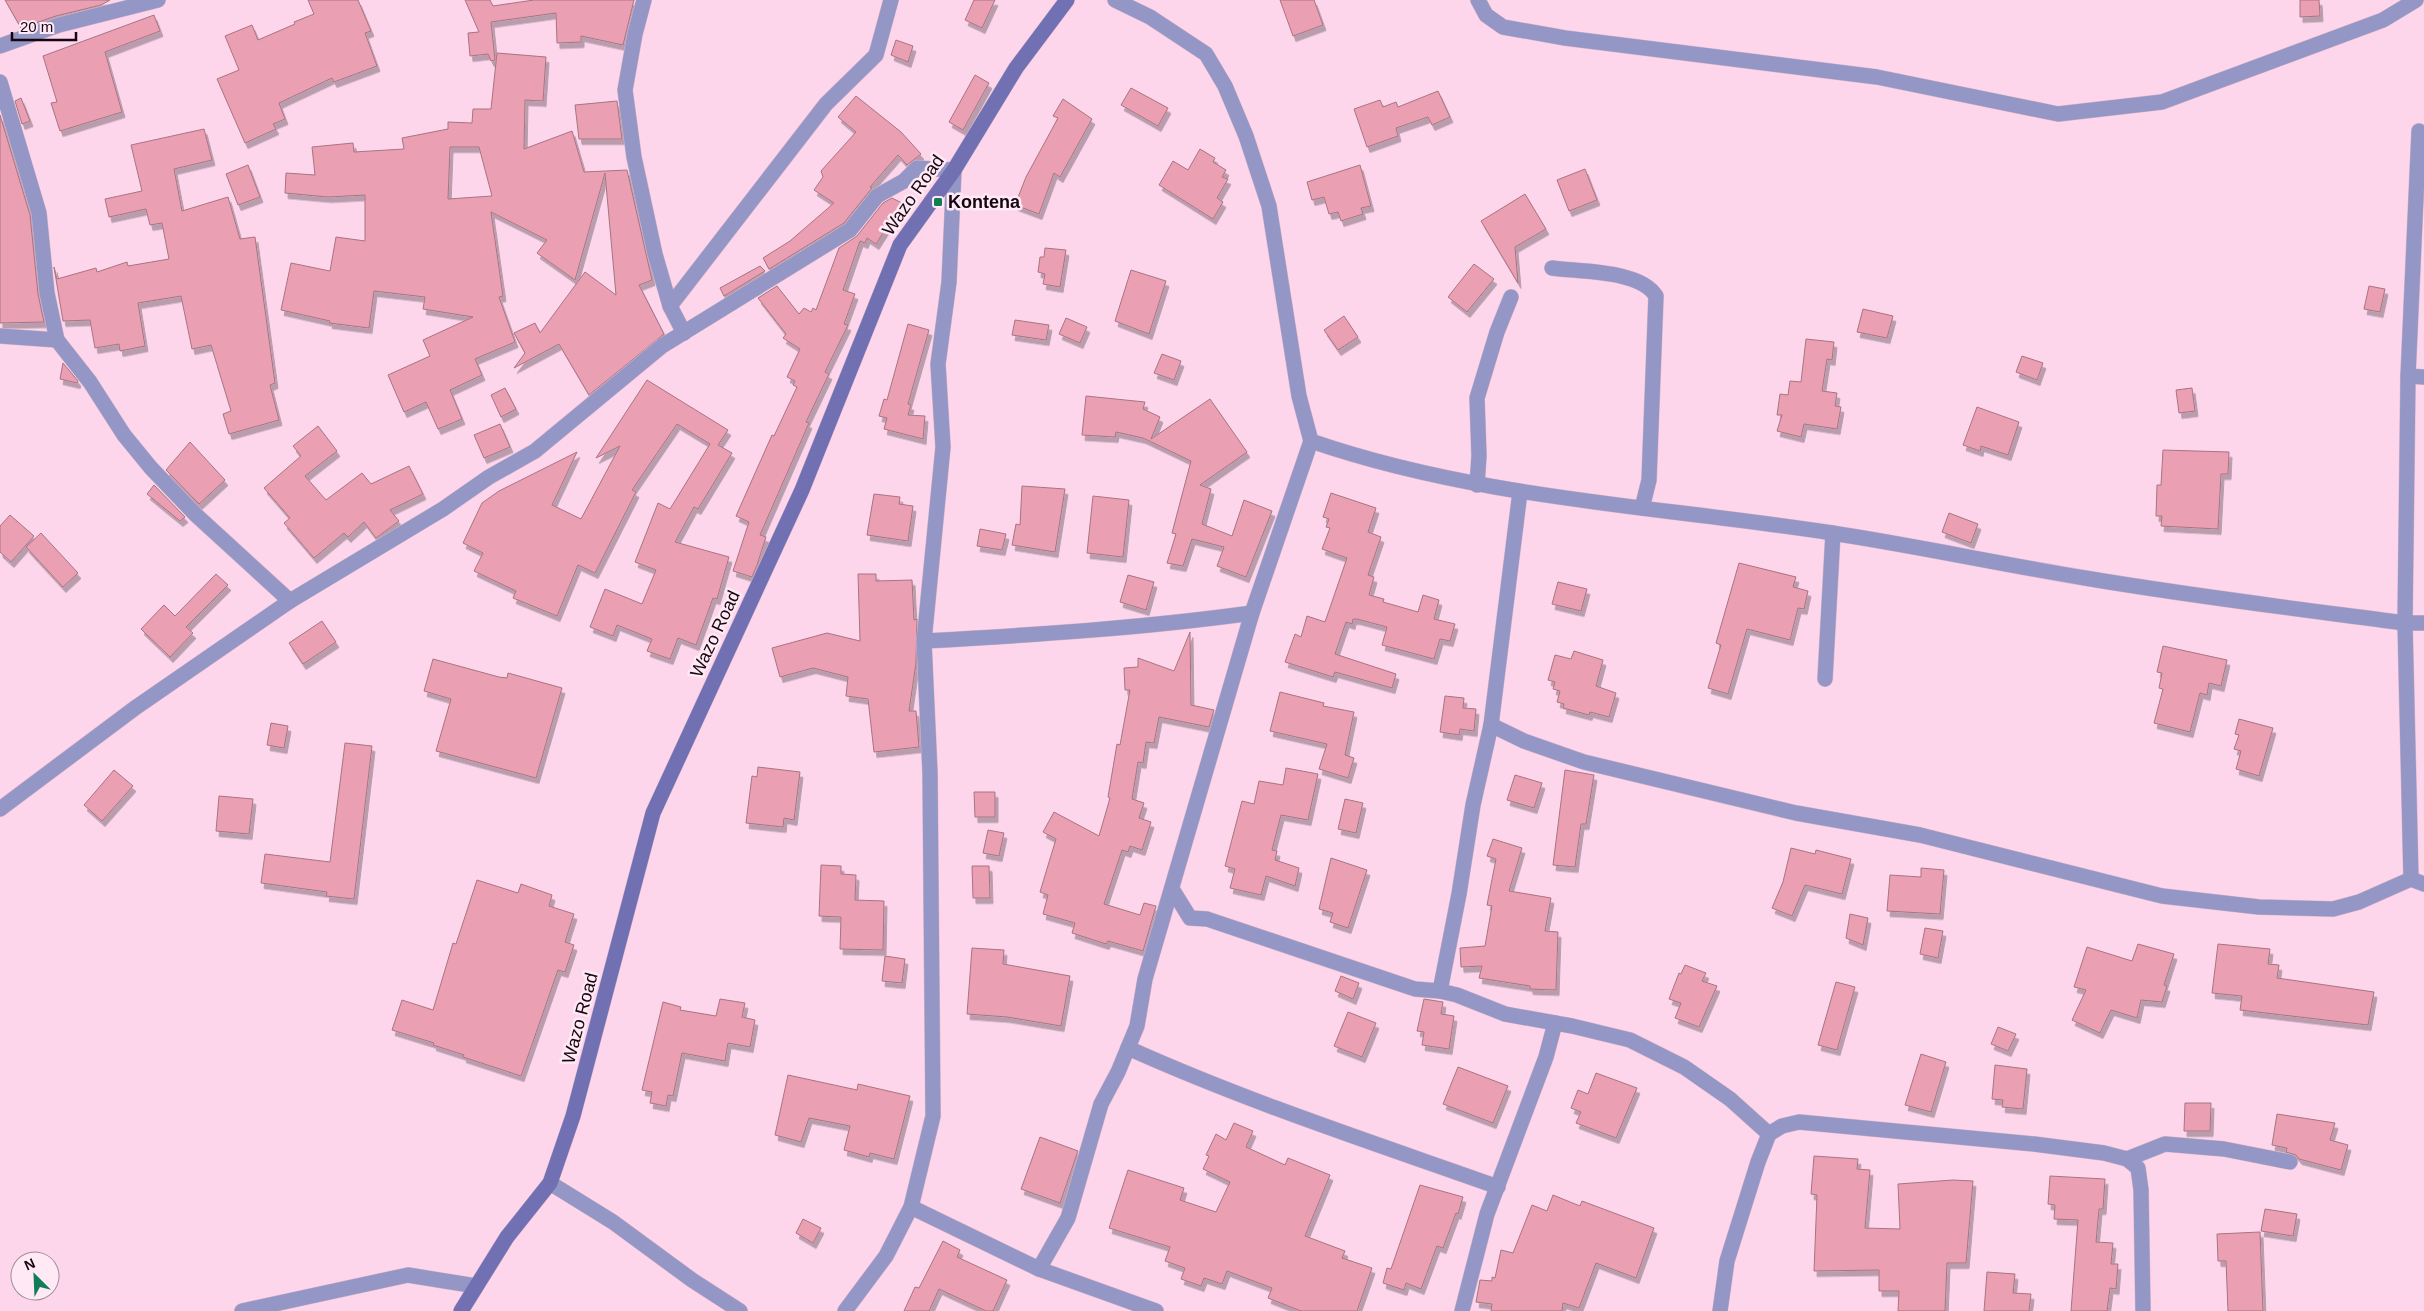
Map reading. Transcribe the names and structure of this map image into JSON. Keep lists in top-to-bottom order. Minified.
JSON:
{"streets":{"main road":["Wazo Road"]},"places":{"transit":["Kontena"]},"scale_bar":"20 m","north":"top left"}
